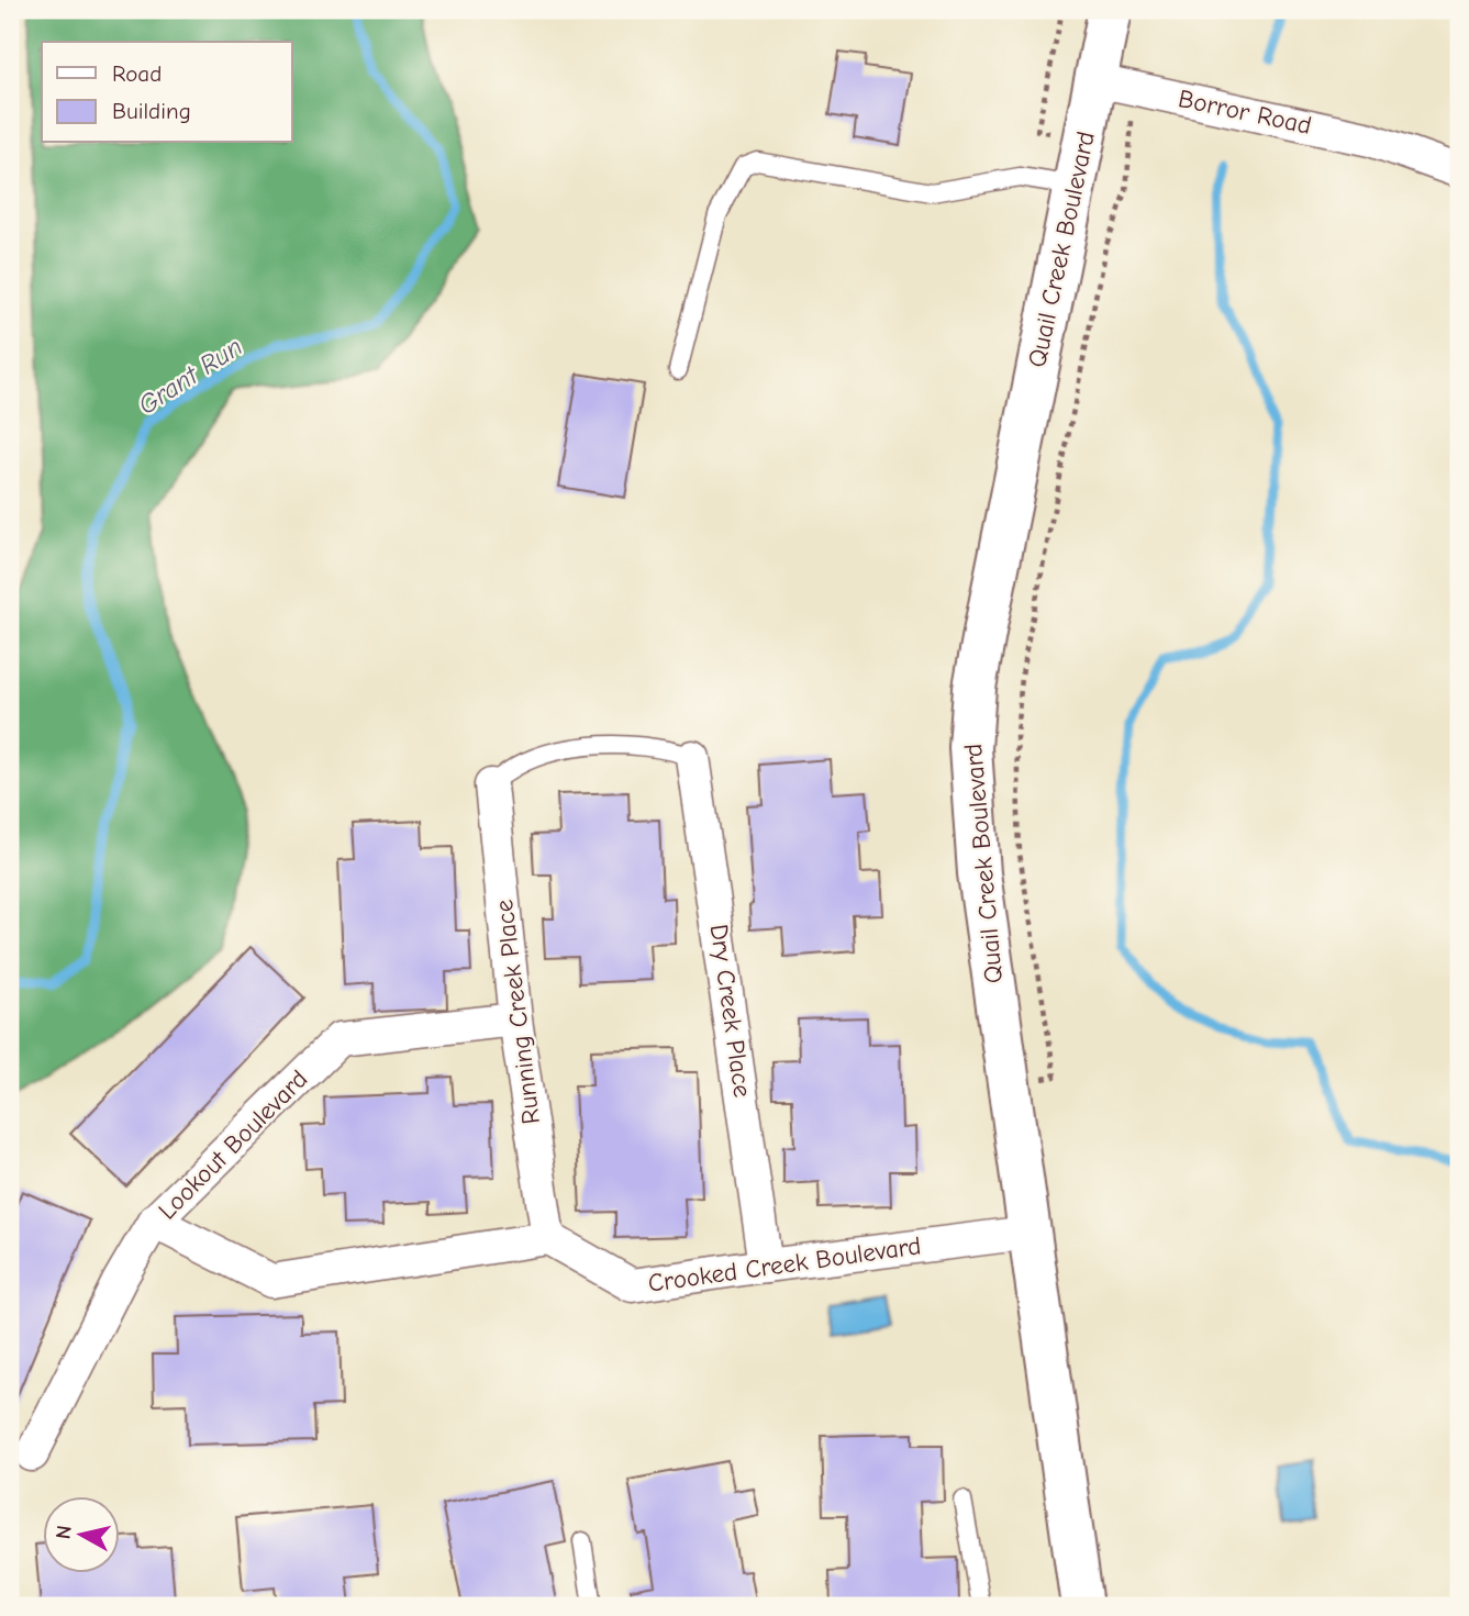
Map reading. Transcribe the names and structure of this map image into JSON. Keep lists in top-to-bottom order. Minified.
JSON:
{"streets":{"street":["Borror Road","Quail Creek Boulevard","Dry Creek Place","Running Creek Place","Lookout Boulevard","Crooked Creek Boulevard"]},"crossings":[["Borror Road","Quail Creek Boulevard"],["Quail Creek Boulevard","Crooked Creek Boulevard"],["Dry Creek Place","Crooked Creek Boulevard"],["Running Creek Place","Lookout Boulevard"],["Running Creek Place","Crooked Creek Boulevard"]],"water":["Grant Run"],"legend":["Road","Building"],"north":"left"}
